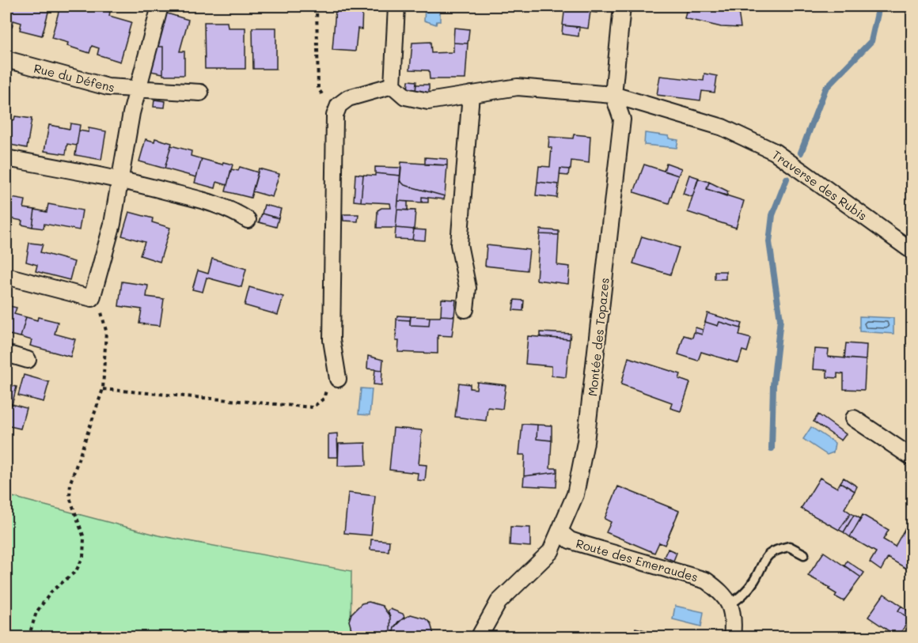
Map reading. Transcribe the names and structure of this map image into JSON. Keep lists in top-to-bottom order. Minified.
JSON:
{"streets":{"street":["Rue du Défens","Traverse des Rubis","Montée des Topazes","Route des Emeraudes"]},"crossings":[["Traverse des Rubis","Montée des Topazes"],["Montée des Topazes","Route des Emeraudes"]]}
